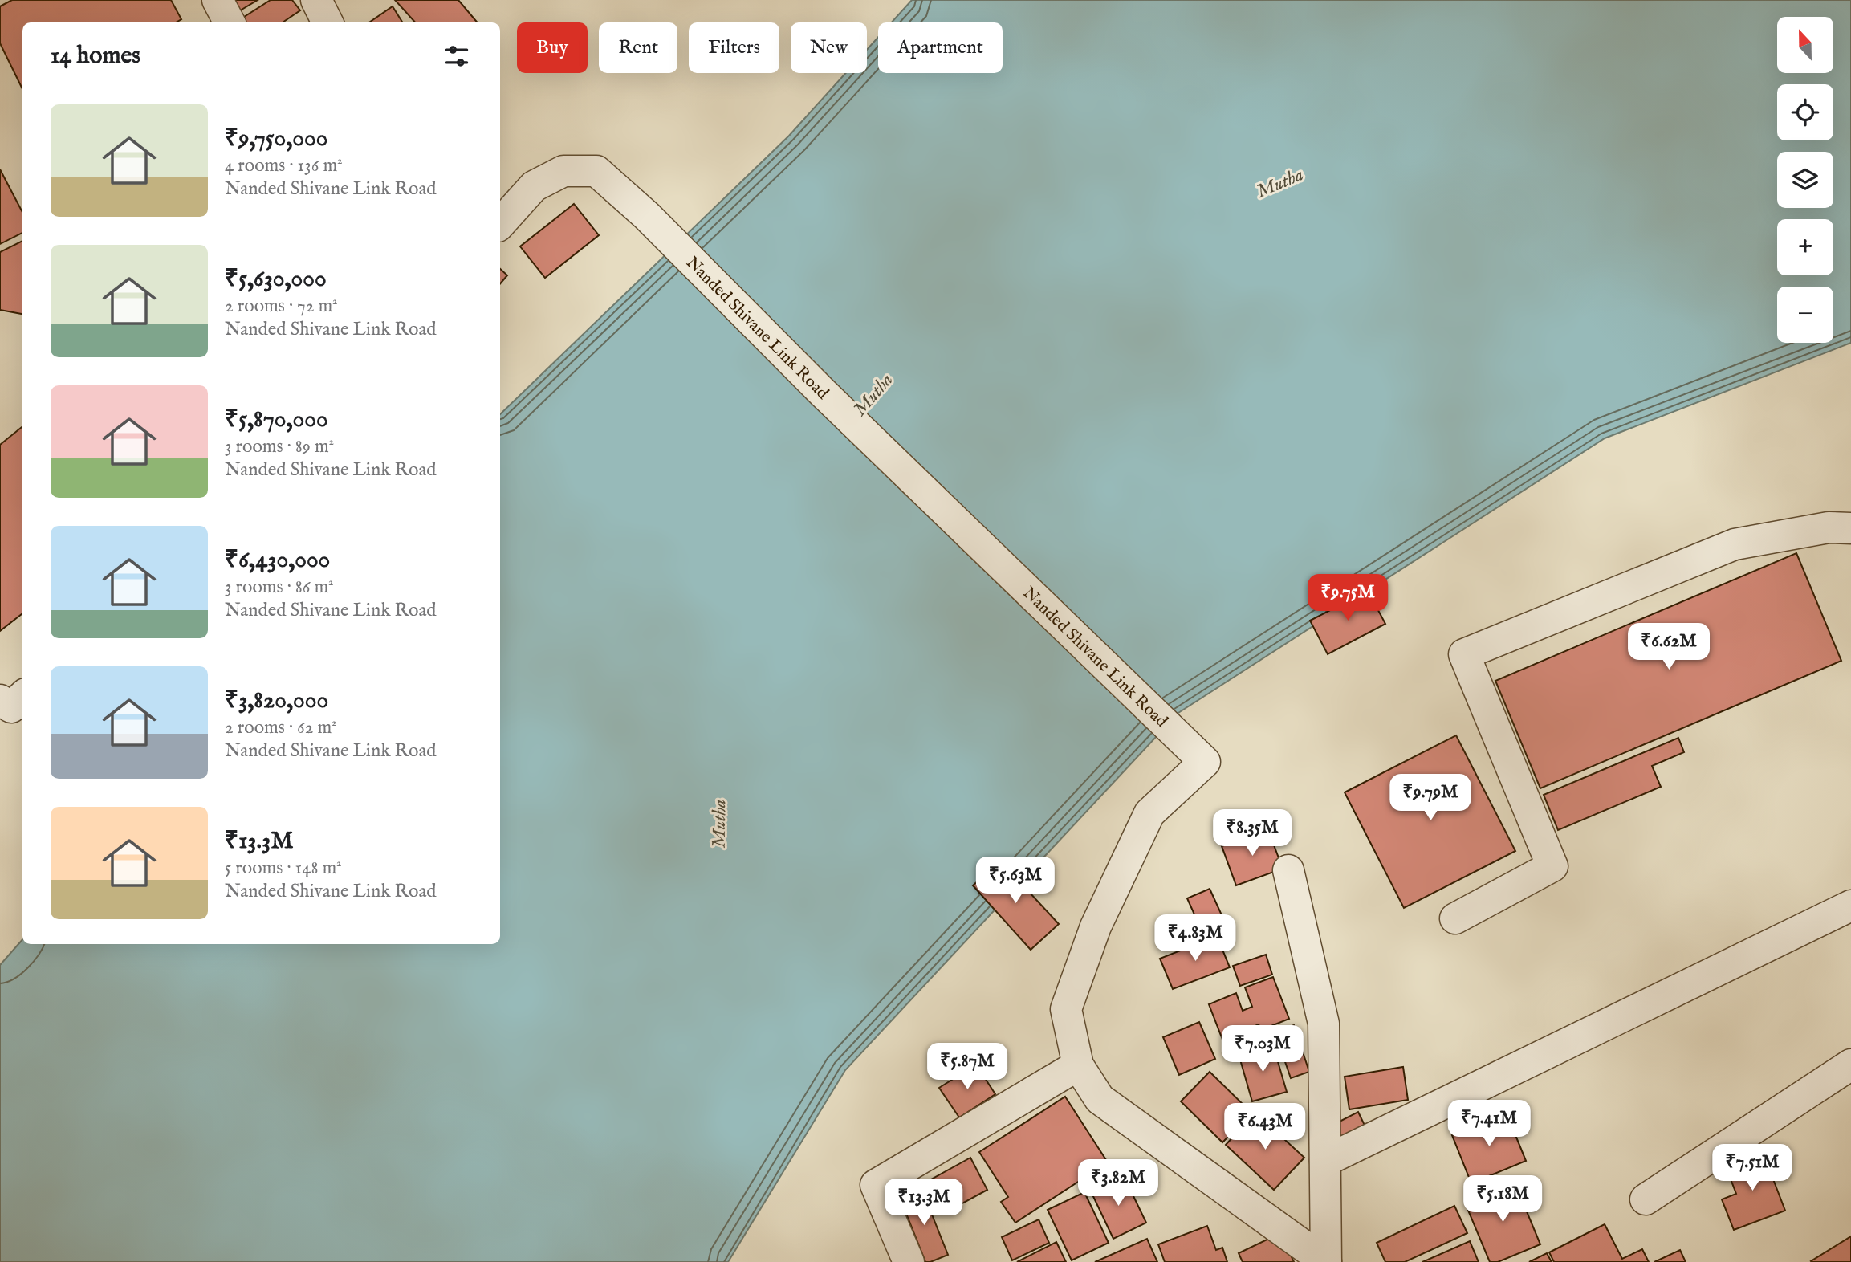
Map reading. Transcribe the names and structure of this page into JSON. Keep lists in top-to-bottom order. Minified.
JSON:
{"streets":{"street":["Nanded Shivane Link Road"]},"water":["Mutha"],"north":"top","page":{"map_buttons":["+","−"],"chip":["Buy","Rent","Filters","New","Apartment"],"heading":"14 homes","list":[{"name":"₹9,750,000","note":"4 rooms · 136 m² · Nanded Shivane Link Road"},{"name":"₹5,630,000","note":"2 rooms · 72 m² · Nanded Shivane Link Road"},{"name":"₹5,870,000","note":"3 rooms · 89 m² · Nanded Shivane Link Road"},{"name":"₹6,430,000","note":"3 rooms · 86 m² · Nanded Shivane Link Road"},{"name":"₹3,820,000","note":"2 rooms · 62 m² · Nanded Shivane Link Road"},{"name":"₹13.3M","note":"5 rooms · 148 m² · Nanded Shivane Link Road"}],"price":["₹9.75M","₹6.62M","₹9.79M","₹8.35M","₹5.63M","₹4.83M","₹7.03M","₹5.87M","₹7.41M","₹6.43M","₹7.51M","₹3.82M","₹5.18M","₹13.3M"]}}
